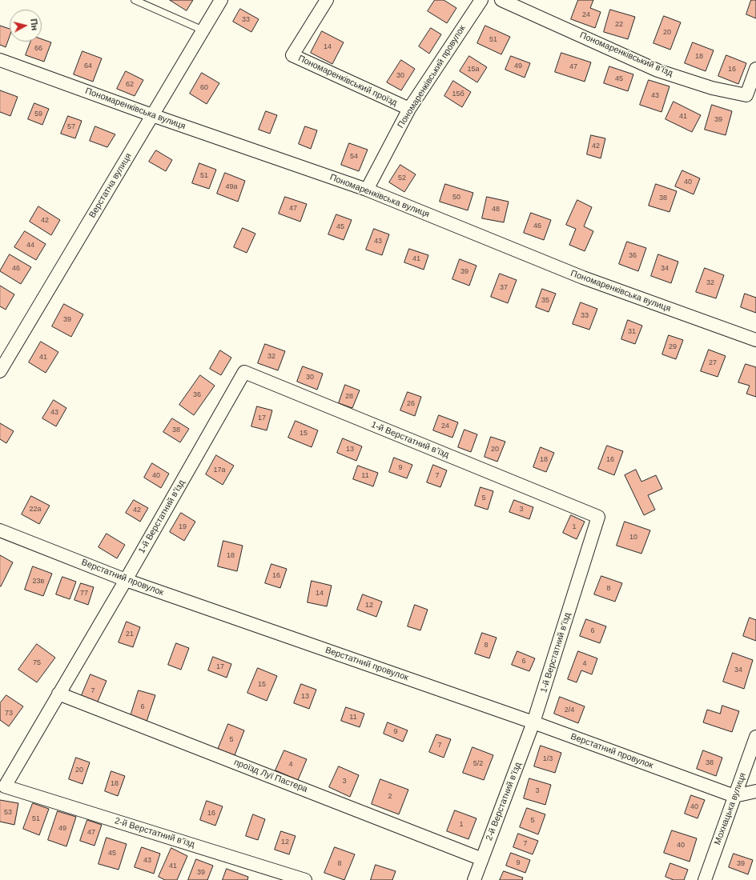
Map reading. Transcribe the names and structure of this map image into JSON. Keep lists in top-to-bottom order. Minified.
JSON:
{"streets":{"street":["Пономаренківський в’їзд","Пономаренківський провулок","Пономаренківський проїзд","Пономаренківська вулиця","Верстатна вулиця","1-й Верстатний в’їзд","Верстатний провулок","проїзд Луї Пастера","2-й Верстатний в’їзд","Мохнацька вулиця"]},"crossings":[["Пономаренківський провулок","Пономаренківський проїзд"],["Пономаренківський провулок","Пономаренківська вулиця"],["Пономаренківська вулиця","Верстатна вулиця"],["1-й Верстатний в’їзд","Верстатний провулок"],["1-й Верстатний в’їзд","2-й Верстатний в’їзд"],["Верстатний провулок","2-й Верстатний в’їзд"],["Верстатний провулок","Мохнацька вулиця"],["проїзд Луї Пастера","2-й Верстатний в’їзд"]],"house_numbers":["24","33","22","20","51","14","66","18","64","49","47","15а","16","30","45","62","60","15б","43","59","41","39","57","42","54","51","52","40","49а","50","38","47","48","42","46","45","43","44","36","41","46","34","39","32","37","35","33","39","31","29","32","41","27","30","36","28","26","43","17","24","38","15","13","20","18","16","9","17а","40","11","7","5","22а","3","42","19","1","10","18","16","23в","8","77","14","12","6","21","8","6","75","4","17","34","15","7","13","6","2/4","73","11","9","5","7","1/3","38","5/2","4","20","3","18","3","2","40","53","16","51","5","1","49","47","12","7","40","45","43","9","8","39","41","39"],"north":"right"}
